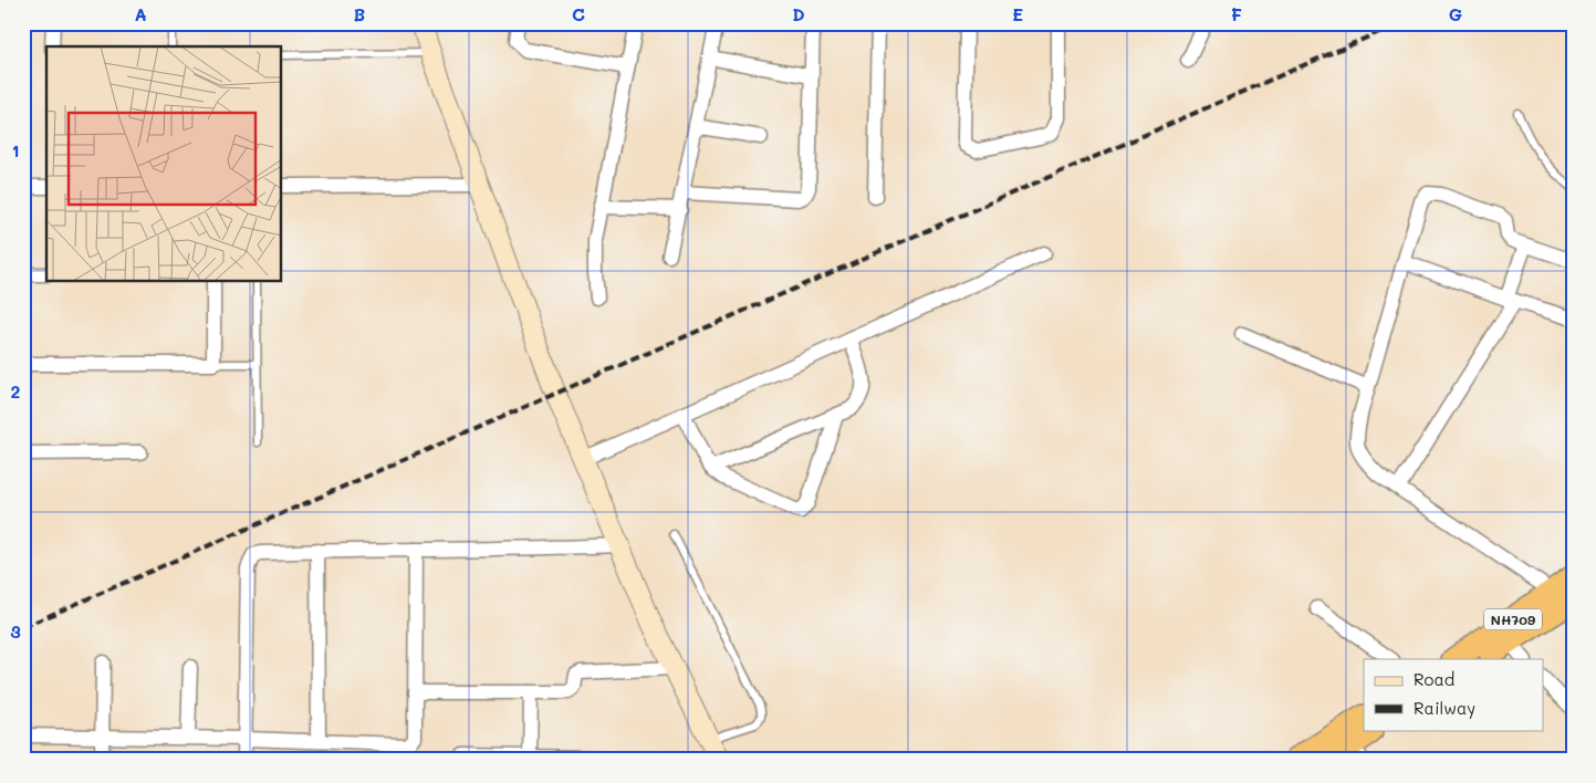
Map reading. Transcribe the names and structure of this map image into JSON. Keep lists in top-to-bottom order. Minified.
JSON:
{"streets":{"highway":["NH709"]},"legend":["Road","Railway"],"grid":{"columns":["A","B","C","D","E","F","G"],"rows":["1","2","3"]}}
